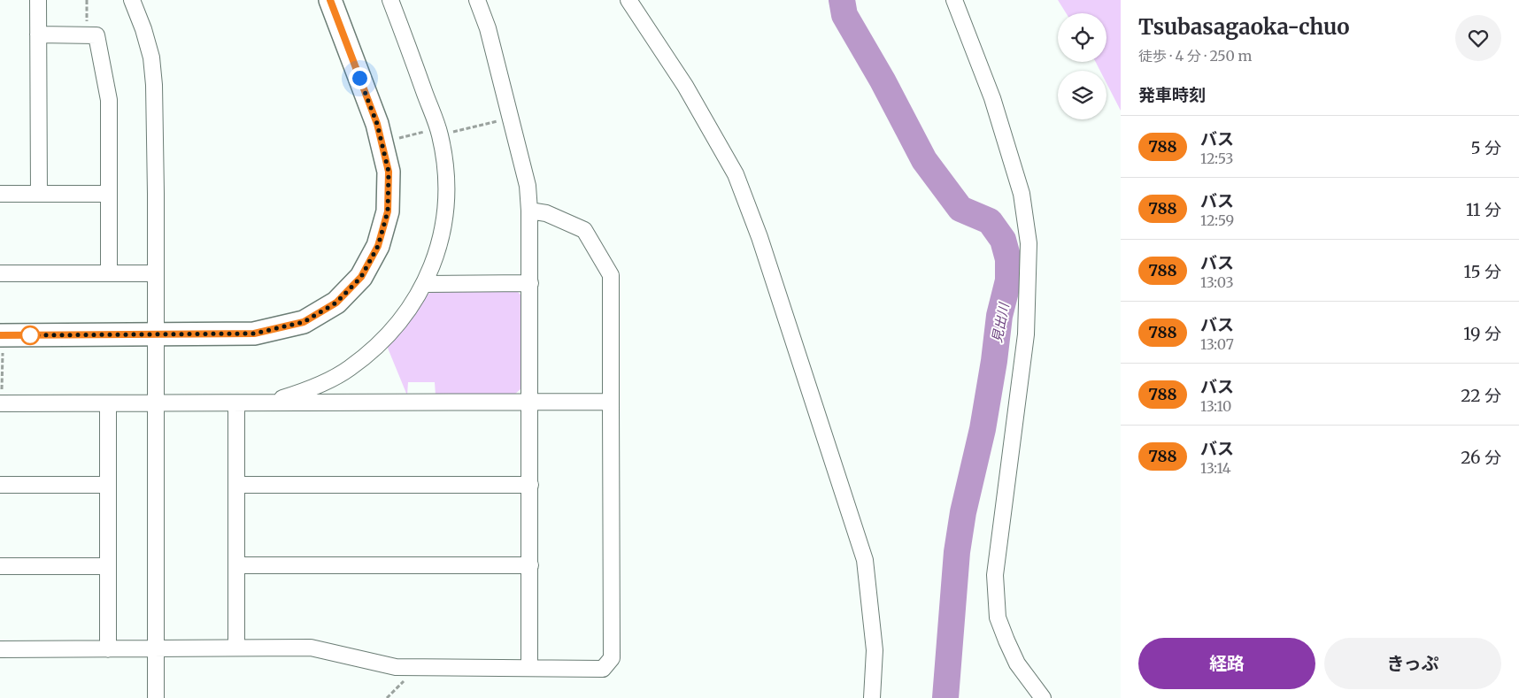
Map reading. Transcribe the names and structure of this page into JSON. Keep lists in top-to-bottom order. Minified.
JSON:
{"water":["見出川"],"lines":["bus line 788"],"page":{"heading":[["Tsubasagaoka-chuo","徒歩 · 4 分 · 250 m"],"発車時刻"],"list":[{"mark":"788","name":"バス","note":"12:53","value":"5 分"},{"mark":"788","name":"バス","note":"12:59","value":"11 分"},{"mark":"788","name":"バス","note":"13:03","value":"15 分"},{"mark":"788","name":"バス","note":"13:07","value":"19 分"},{"mark":"788","name":"バス","note":"13:10","value":"22 分"},{"mark":"788","name":"バス","note":"13:14","value":"26 分"}],"buttons":["経路","きっぷ"]}}
